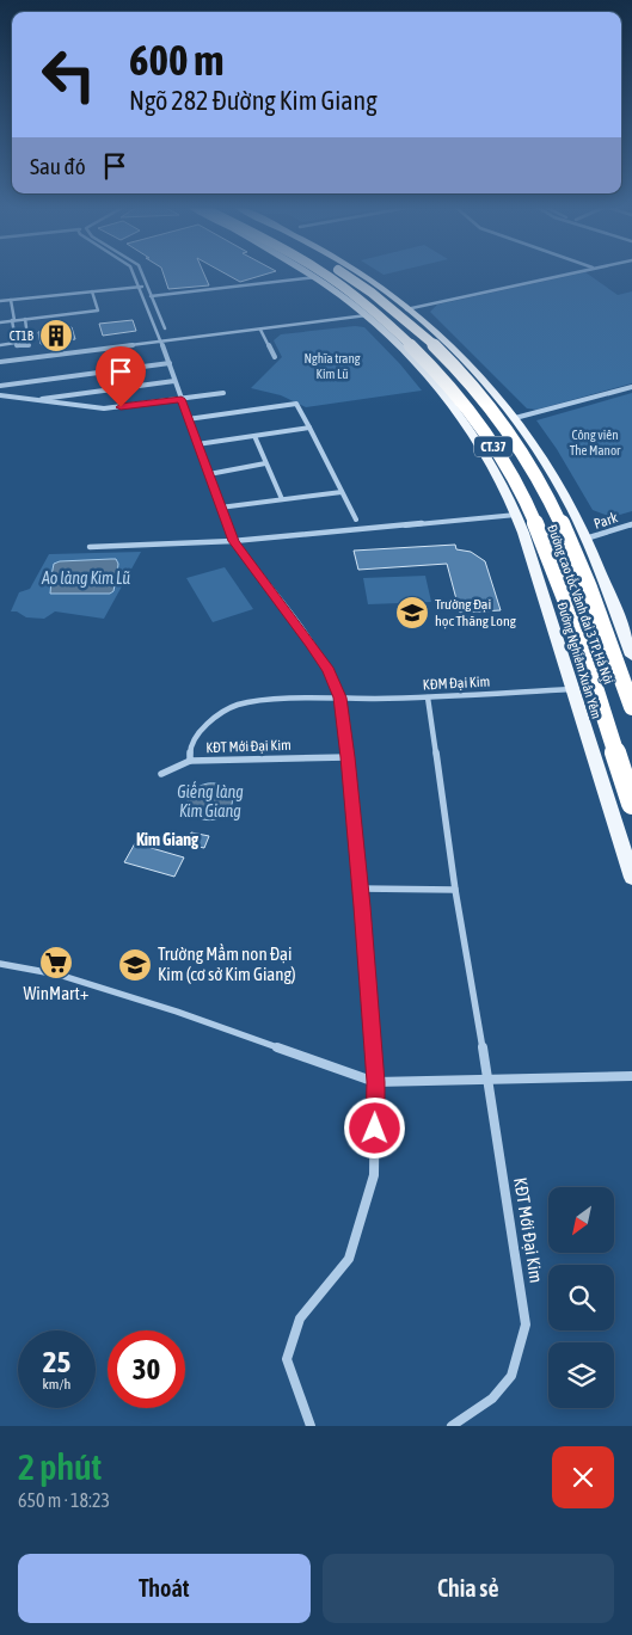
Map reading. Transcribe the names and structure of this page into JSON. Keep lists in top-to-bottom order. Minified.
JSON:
{"streets":{"highway":["CT.37","Đường cao tốc Vành đai 3 TP. Hà Nội"],"main road":["Đường Nghiêm Xuân Yêm"],"street":["Park","KĐM Đại Kim","KĐT Mới Đại Kim"]},"crossings":[["Đường Nghiêm Xuân Yêm","KĐM Đại Kim"],["KĐM Đại Kim","KĐT Mới Đại Kim"]],"districts":["Kim Giang"],"water":["Ao làng Kim Lũ","Giếng làng Kim Giang"],"parks":["Nghĩa trang Kim Lũ","Công viên The Manor"],"places":{"building":["CT1B"],"school or university":["Trường Đại học Thăng Long","Trường Mầm non Đại Kim (cơ sở Kim Giang)"],"supermarket":["WinMart+"]},"north":"bottom left","page":{"turn":["600 m","Ngõ 282 Đường Kim Giang"],"then":"Sau đó","speed":"25 km/h","limit":"30","heading":["2 phút","650 m · 18:23"],"buttons":["Thoát","Chia sẻ"]}}
